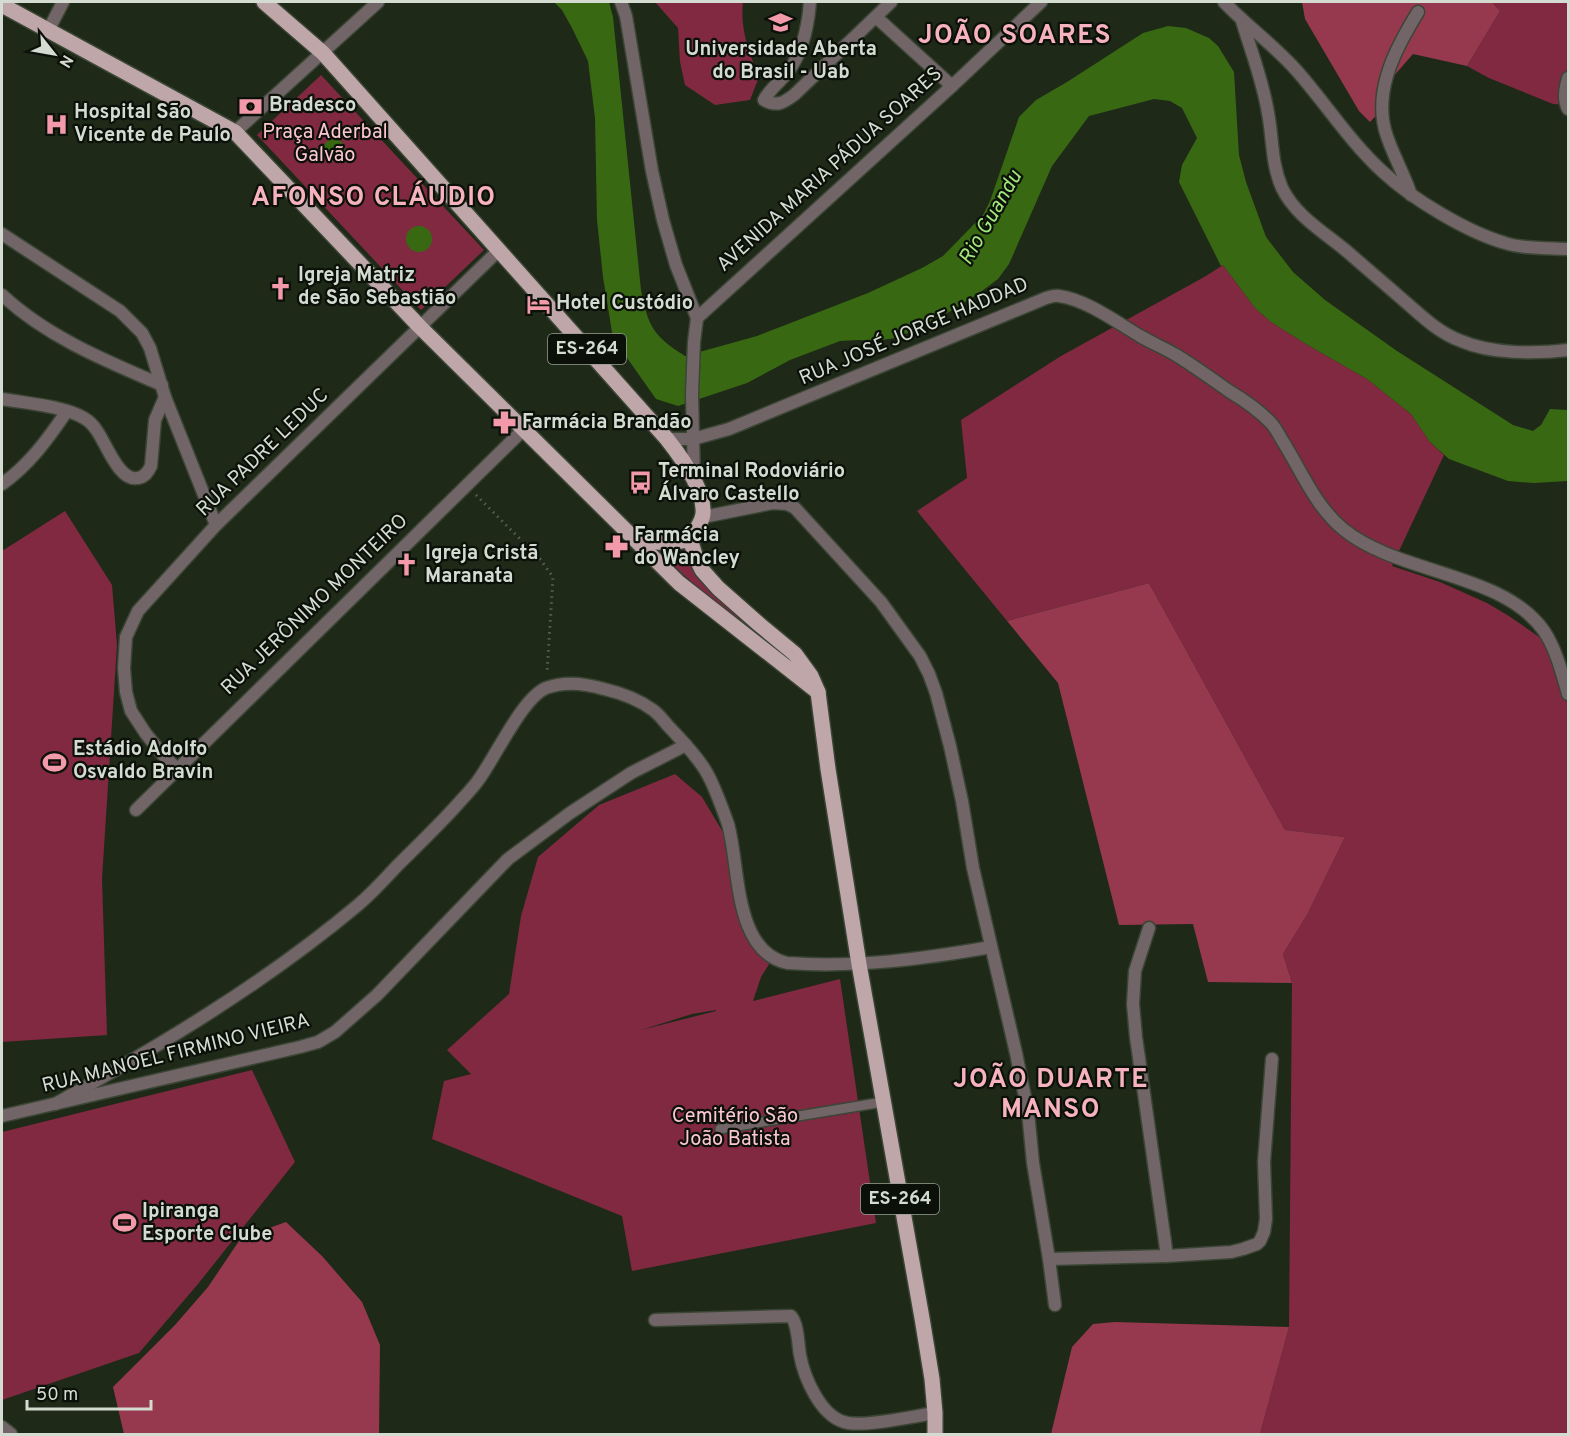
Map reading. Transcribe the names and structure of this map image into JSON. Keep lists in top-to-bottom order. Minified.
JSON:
{"streets":{"main road":["ES-264"],"street":["AVENIDA MARIA PÁDUA SOARES","RUA JOSÉ JORGE HADDAD","RUA PADRE LEDUC","RUA JERÔNIMO MONTEIRO","RUA MANOEL FIRMINO VIEIRA"]},"crossings":[["RUA JOSÉ JORGE HADDAD","ES-264"],["ES-264","RUA PADRE LEDUC"],["RUA PADRE LEDUC","RUA JERÔNIMO MONTEIRO"]],"districts":["JOÃO SOARES","AFONSO CLÁUDIO","JOÃO DUARTE MANSO"],"water":["Rio Guandu"],"parks":["Praça Aderbal Galvão","Cemitério São João Batista"],"places":{"school or university":["Universidade Aberta do Brasil - Uab"],"bank":["Bradesco"],"hospital":["Hospital São Vicente de Paulo"],"church":["Igreja Matriz de São Sebastião","Igreja Cristã Maranata"],"hotel":["Hotel Custódio"],"pharmacy":["Farmácia Brandão","Farmácia do Wancley"],"bus stop":["Terminal Rodoviário Álvaro Castello"],"sports":["Estádio Adolfo Osvaldo Bravin","Ipiranga Esporte Clube"]},"scale_bar":"50 m","north":"bottom right"}
